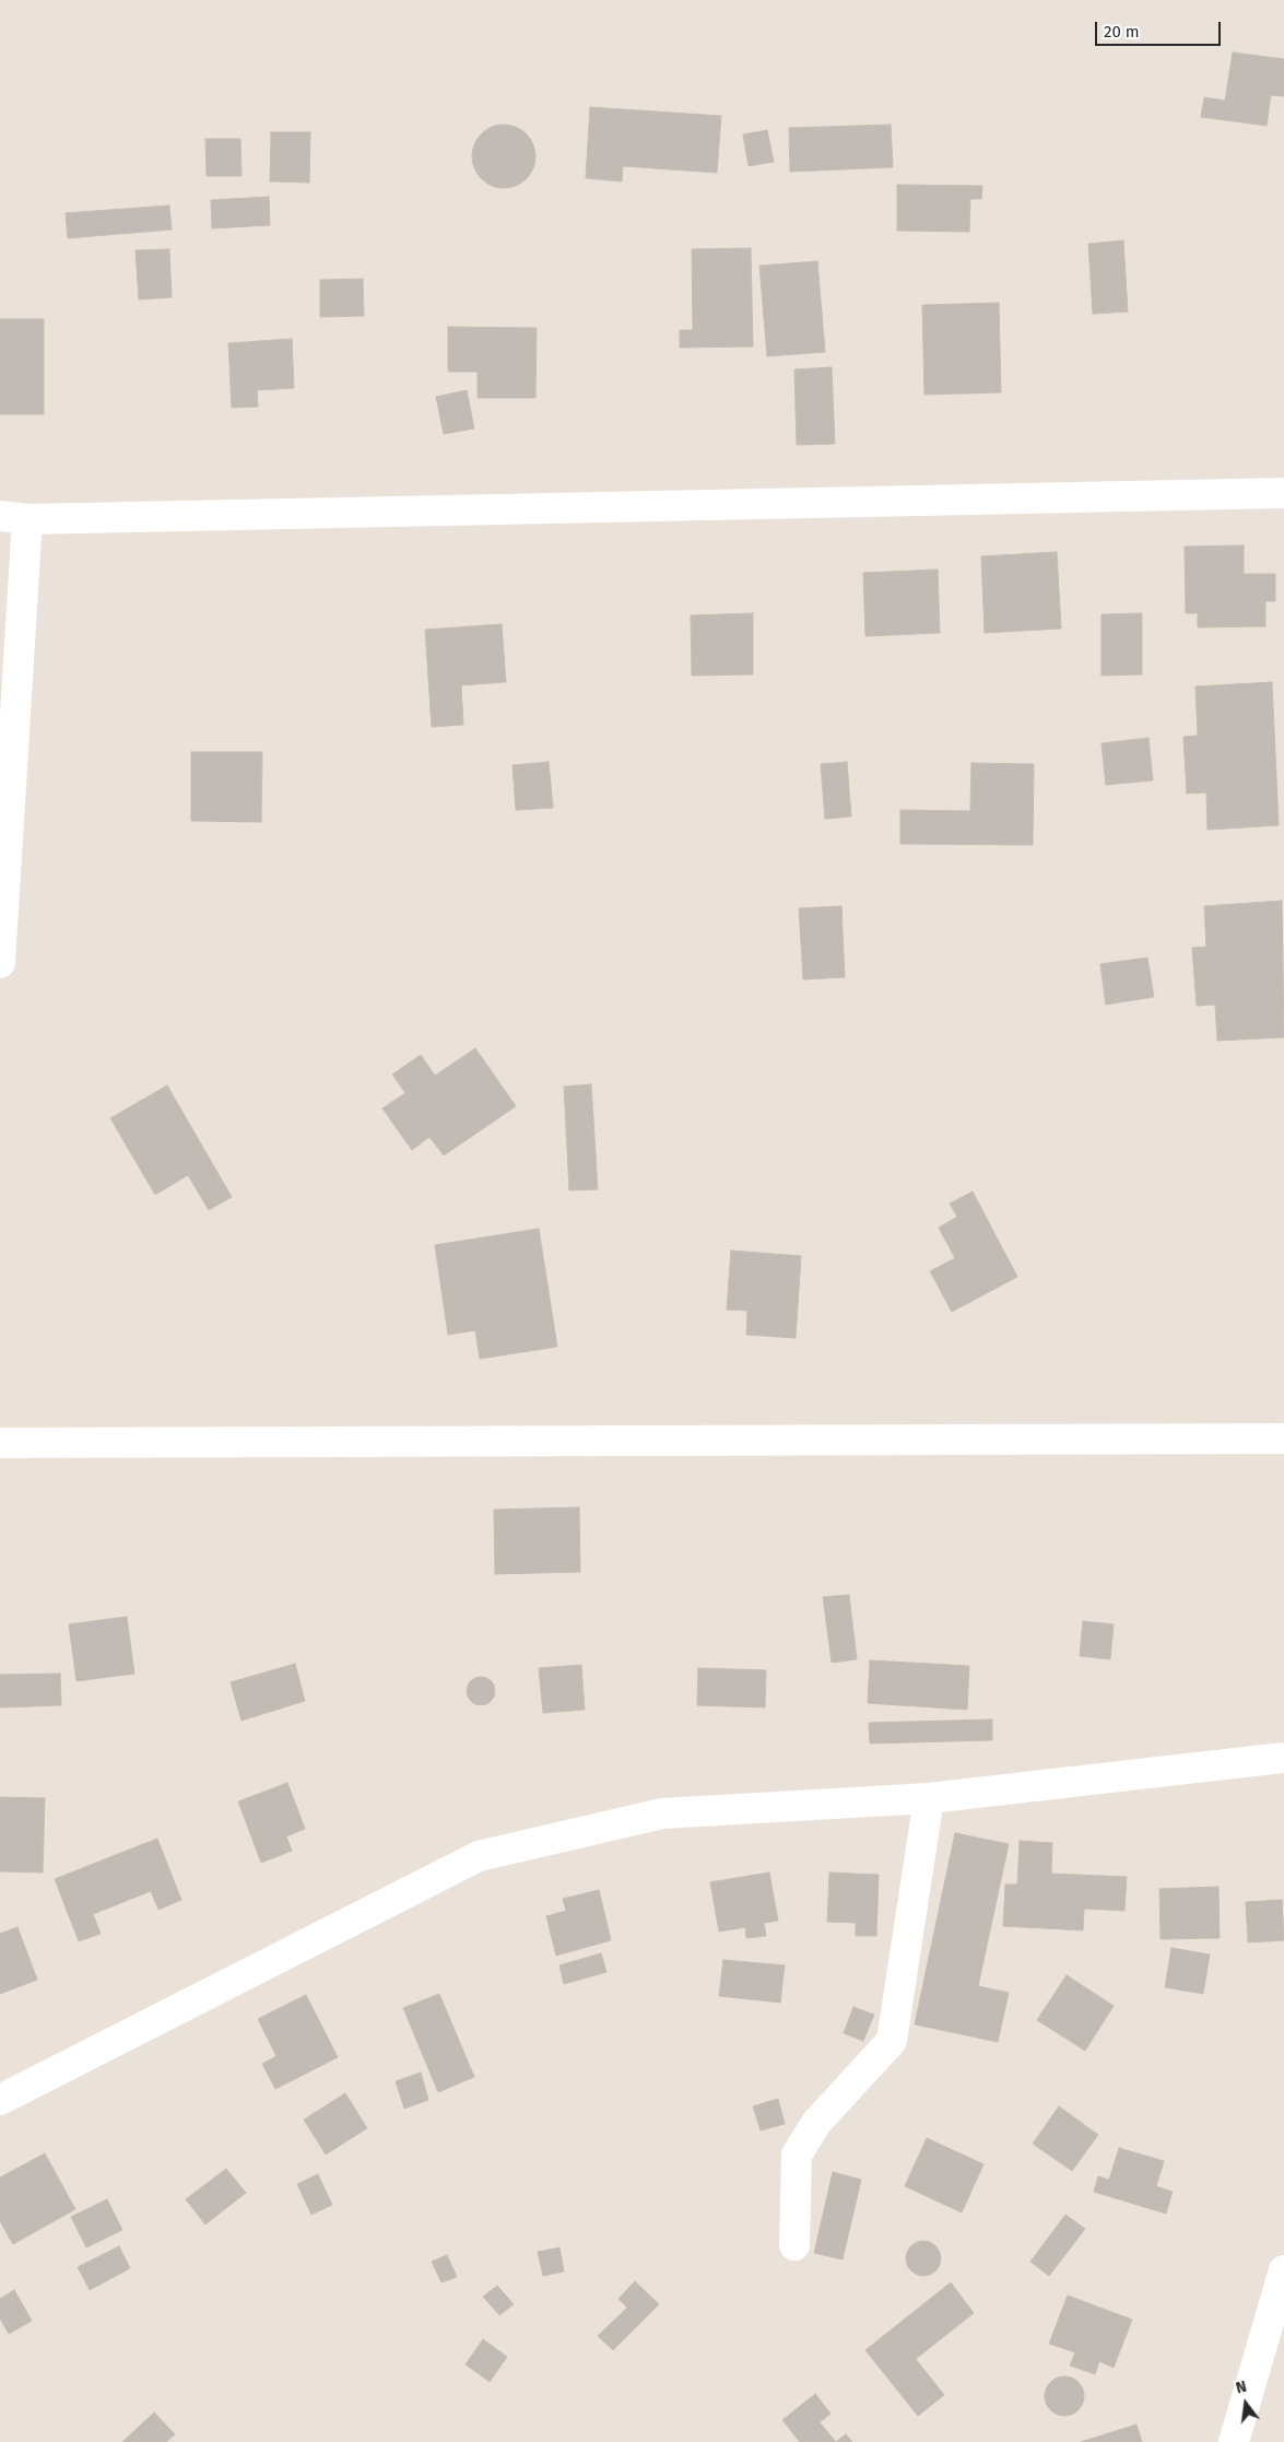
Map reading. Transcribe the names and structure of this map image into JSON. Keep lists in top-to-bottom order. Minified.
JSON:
{"scale_bar":"20 m","north":"top"}
